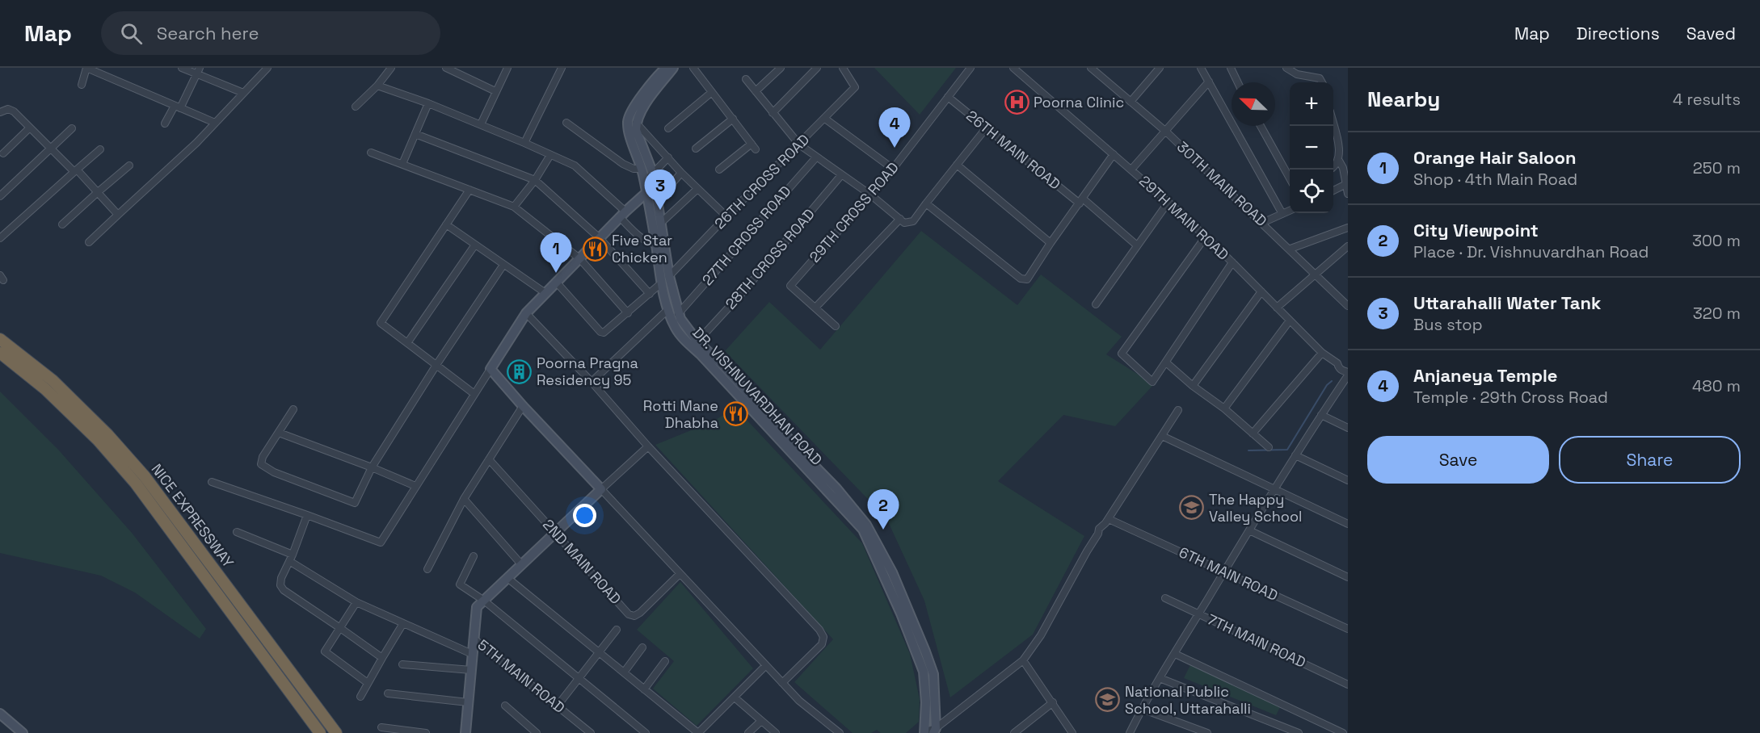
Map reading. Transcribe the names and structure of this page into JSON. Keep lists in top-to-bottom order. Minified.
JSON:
{"streets":{"highway":["NICE EXPRESSWAY"],"main road":["DR. VISHNUVARDHAN ROAD"],"street":["26TH MAIN ROAD","26TH CROSS ROAD","30TH MAIN ROAD","29TH CROSS ROAD","29TH MAIN ROAD","27TH CROSS ROAD","28TH CROSS ROAD","2ND MAIN ROAD","6TH MAIN ROAD","7TH MAIN ROAD","5TH MAIN ROAD"]},"crossings":[["26TH MAIN ROAD","29TH CROSS ROAD"],["26TH CROSS ROAD","DR. VISHNUVARDHAN ROAD"],["27TH CROSS ROAD","DR. VISHNUVARDHAN ROAD"],["28TH CROSS ROAD","DR. VISHNUVARDHAN ROAD"]],"places":{"hospital":["Poorna Clinic"],"restaurant":["Five Star Chicken","Rotti Mane Dhabha"],"building":["Poorna Pragna Residency 95"],"school or university":["The Happy Valley School","National Public School, Uttarahalli"]},"north":"top left","page":{"header":"Map","search":"Search here","nav":["Map","Directions","Saved"],"heading":["Nearby","4 results"],"map_buttons":["+","−"],"pins":["4","3","1","2"],"list":[{"mark":"1","name":"Orange Hair Saloon","note":"Shop · 4th Main Road","value":"250 m"},{"mark":"2","name":"City Viewpoint","note":"Place · Dr. Vishnuvardhan Road","value":"300 m"},{"mark":"3","name":"Uttarahalli Water Tank","note":"Bus stop","value":"320 m"},{"mark":"4","name":"Anjaneya Temple","note":"Temple · 29th Cross Road","value":"480 m"}],"buttons":["Save","Share"]}}
